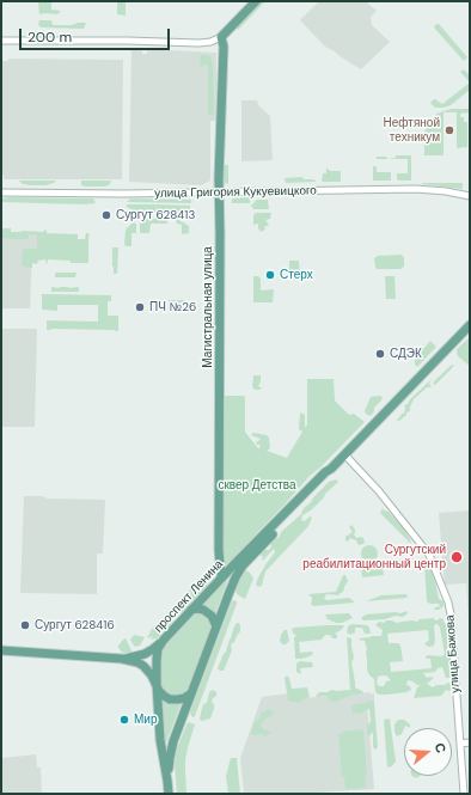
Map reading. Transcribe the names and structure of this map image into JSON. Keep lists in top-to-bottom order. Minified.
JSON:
{"streets":{"main road":["Магистральная улица","проспект Ленина"],"street":["улица Григория Кукуевицкого","улица Бажова"]},"crossings":[["улица Григория Кукуевицкого","Магистральная улица"],["Магистральная улица","проспект Ленина"],["проспект Ленина","улица Бажова"]],"parks":["сквер Детства"],"places":["Нефтяной техникум","Сургут 628413","Стерх","ПЧ №26","СДЭК","Сургутский реабилитационный центр","Сургут 628416","Мир"],"scale_bar":"200 m","north":"right"}
